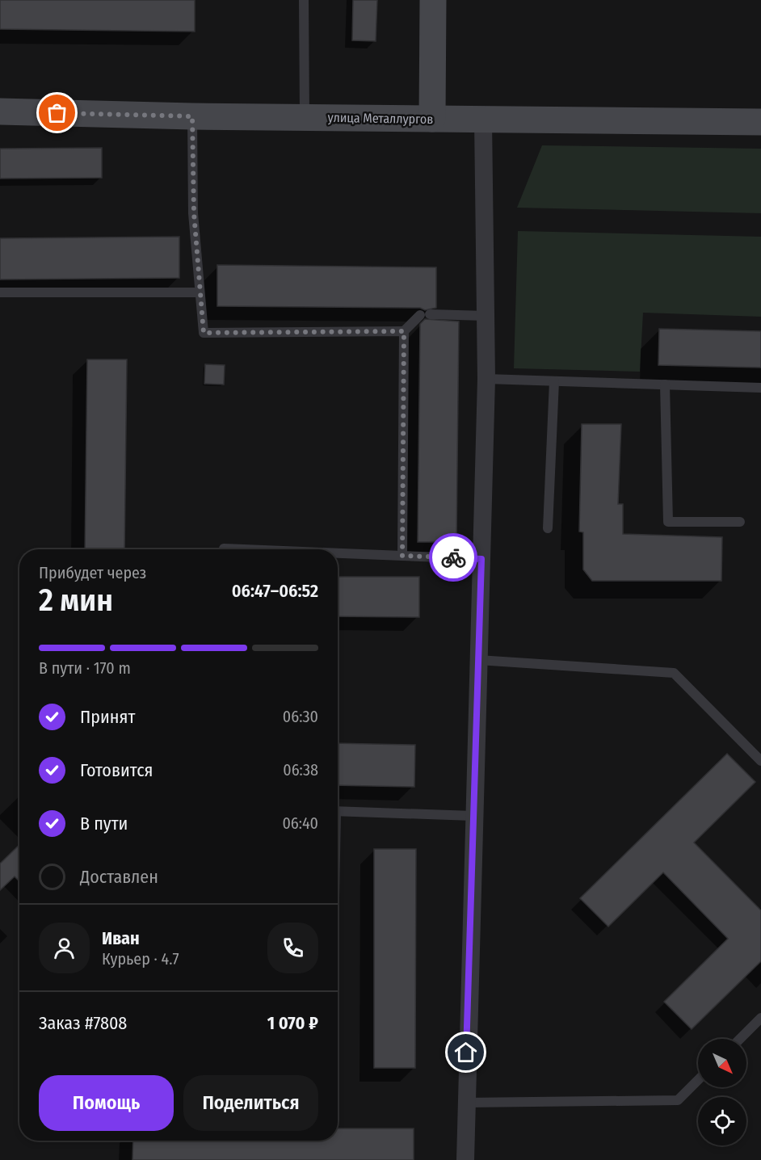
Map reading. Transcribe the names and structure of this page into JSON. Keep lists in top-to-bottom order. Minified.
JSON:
{"streets":{"main road":["улица Металлургов"]},"north":"bottom right","page":{"heading":["2 мин","Прибудет через","06:47–06:52"],"panel":["Иван","Курьер · 4.7","Заказ #7808","1 070 ₽"],"bar":"В пути · 170 m","list":[["Принят","06:30"],["Готовится","06:38"],["В пути","06:40"],"Доставлен"],"buttons":["Помощь","Поделиться"]}}
